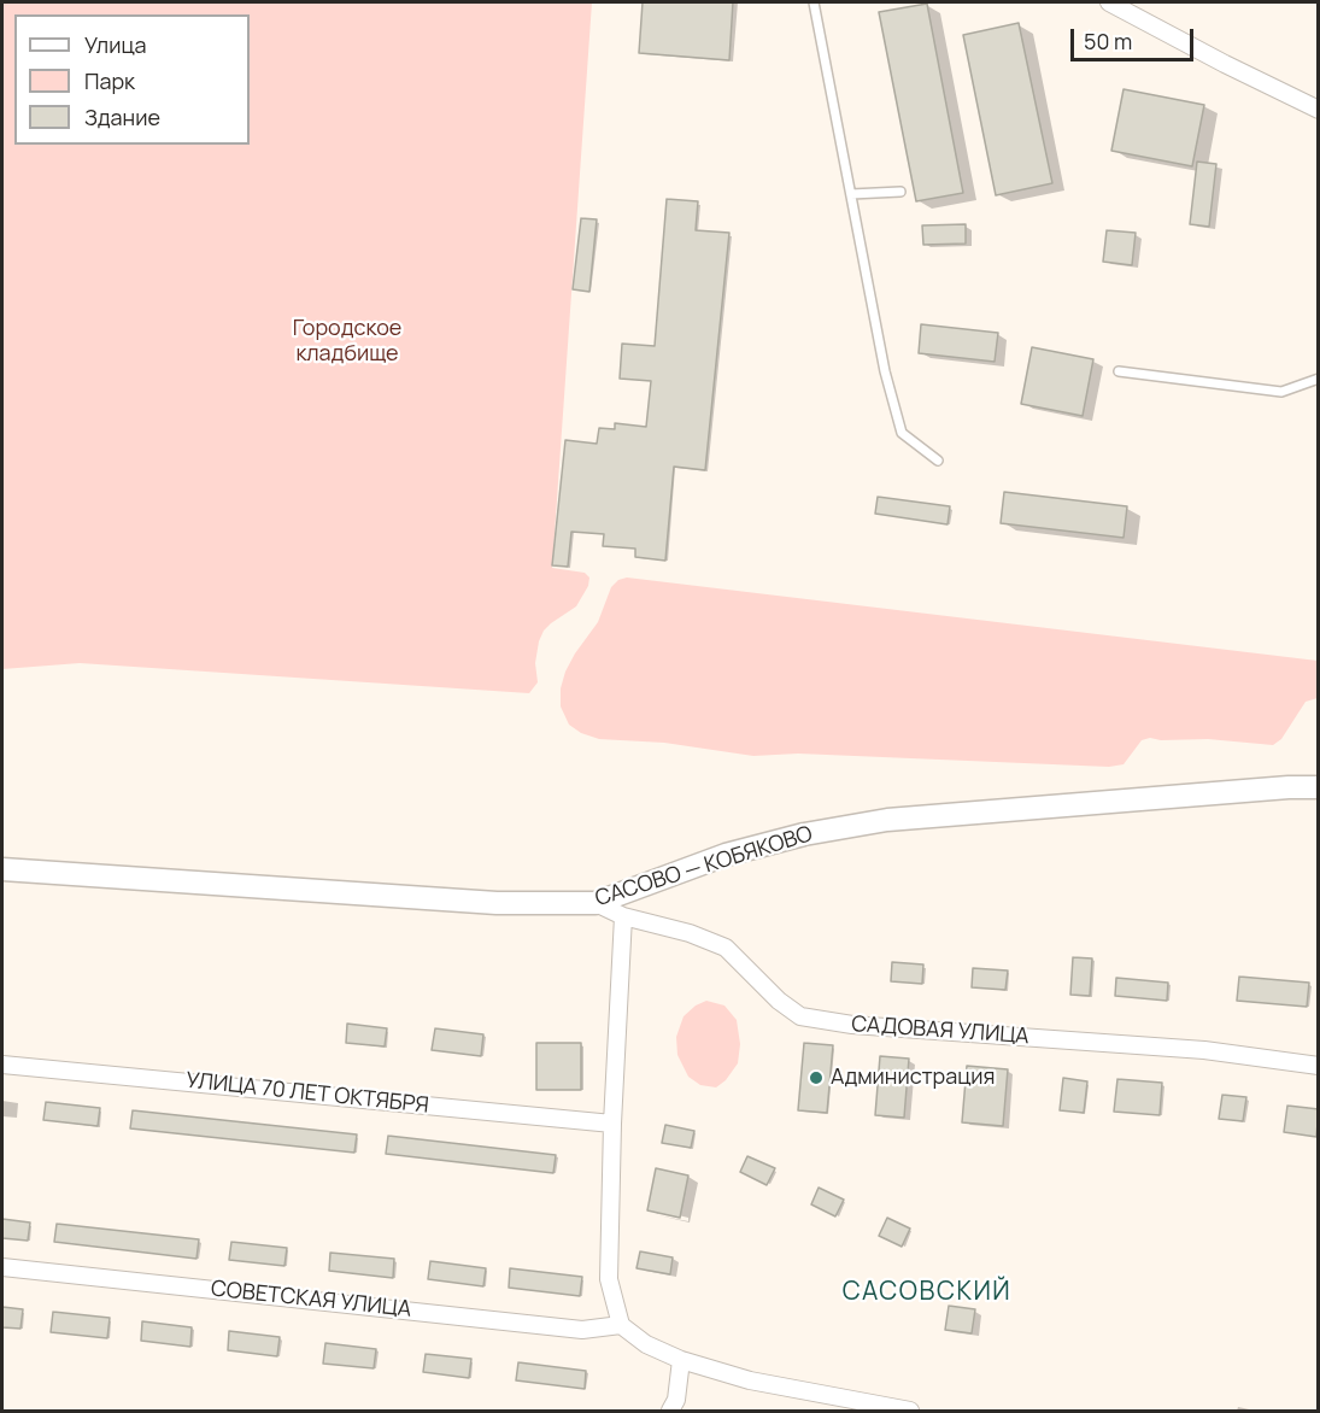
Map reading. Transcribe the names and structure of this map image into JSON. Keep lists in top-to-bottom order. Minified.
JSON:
{"streets":{"street":["САСОВО — КОБЯКОВО","САДОВАЯ УЛИЦА","УЛИЦА 70 ЛЕТ ОКТЯБРЯ","СОВЕТСКАЯ УЛИЦА"]},"crossings":[["САСОВО — КОБЯКОВО","САДОВАЯ УЛИЦА"]],"districts":["САСОВСКИЙ"],"parks":["Городское кладбище"],"places":["Администрация"],"legend":["Улица","Парк","Здание"],"scale_bar":"50 m"}
